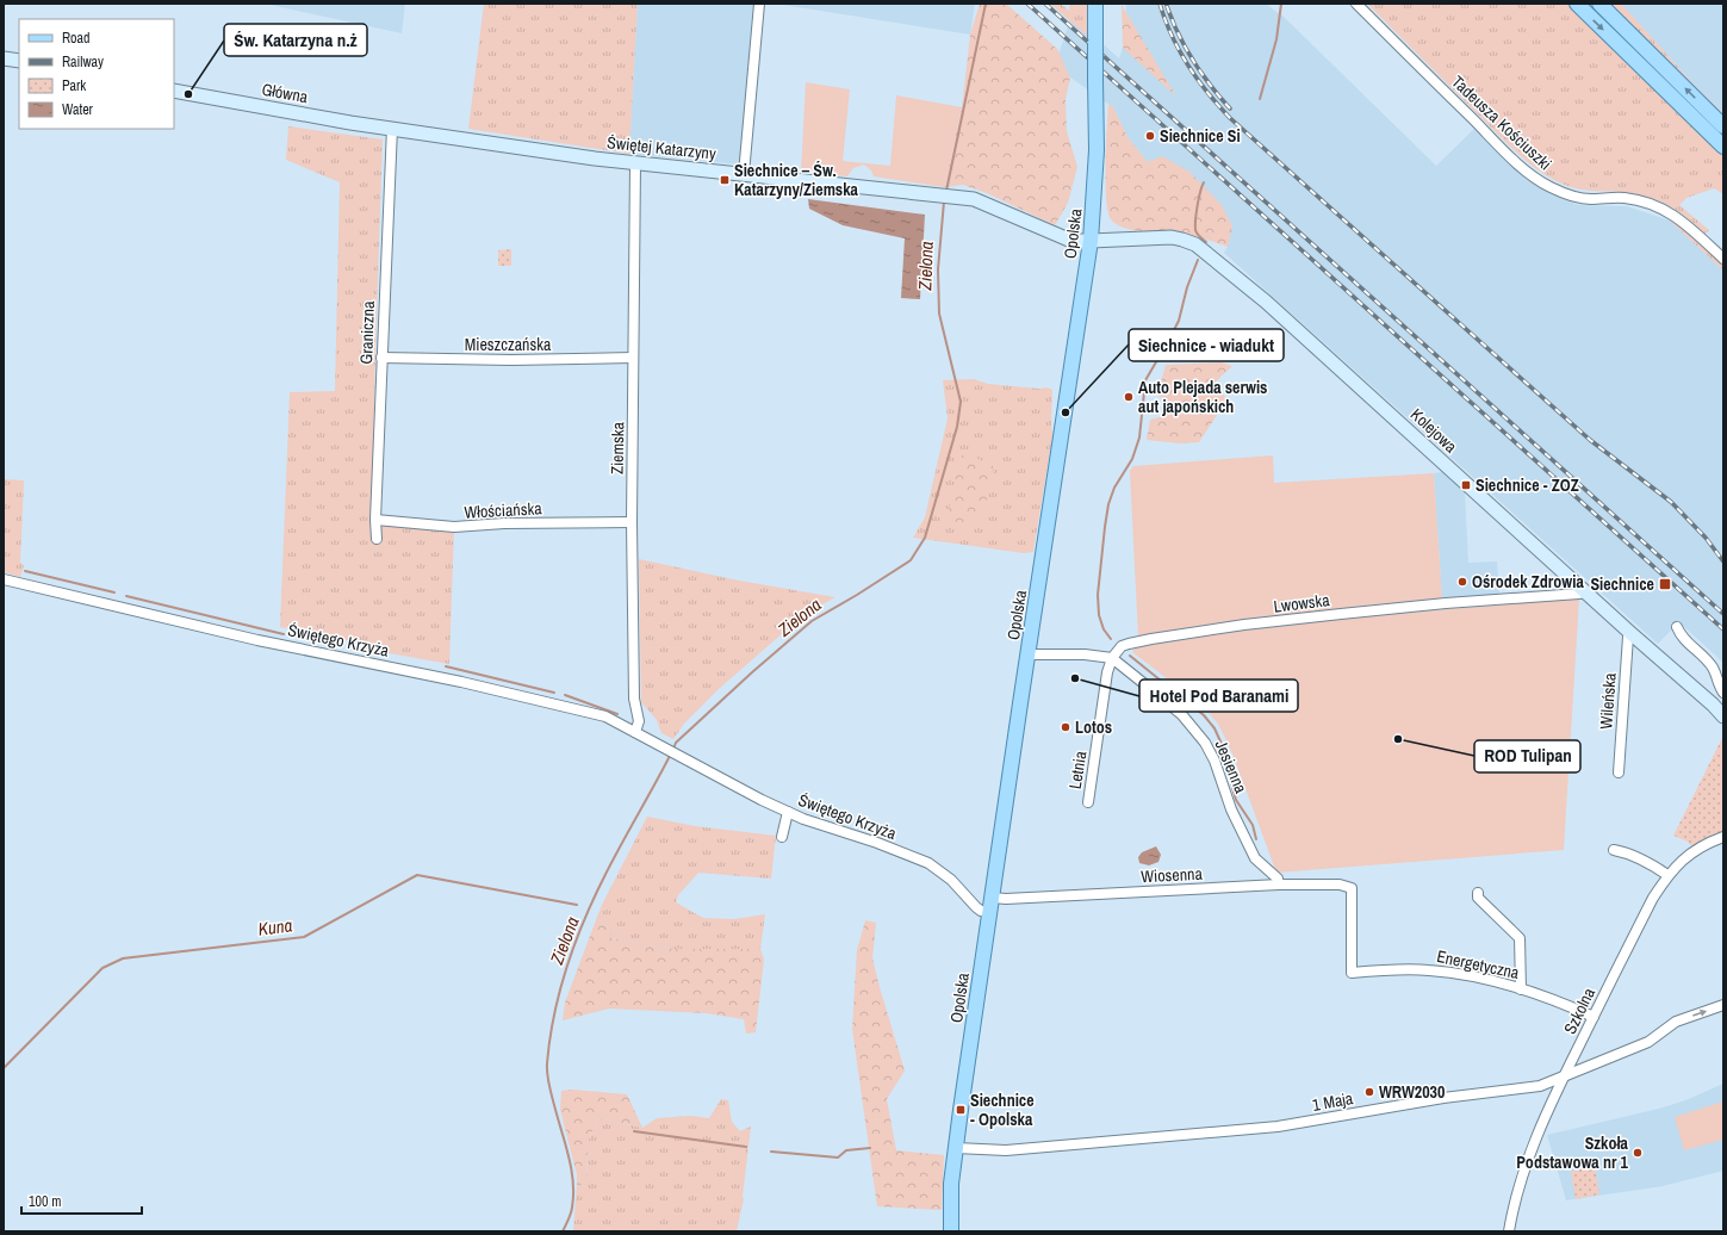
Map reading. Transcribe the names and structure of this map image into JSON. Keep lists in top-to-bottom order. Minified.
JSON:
{"streets":{"main road":["Opolska"],"street":["Główna","Tadeusza Kościuszki","Świętej Katarzyny","Graniczna","Mieszczańska","Kolejowa","Ziemska","Włościańska","Lwowska","Świętego Krzyża","Wileńska","Jesienna","Letnia","Wiosenna","Energetyczna","Szkolna","1 Maja"]},"crossings":[["Główna","Świętej Katarzyny"],["Główna","Graniczna"],["Świętej Katarzyny","Opolska"],["Świętej Katarzyny","Graniczna"],["Świętej Katarzyny","Kolejowa"],["Świętej Katarzyny","Ziemska"],["Opolska","Kolejowa"],["Opolska","Świętego Krzyża"],["Opolska","Wiosenna"],["Opolska","1 Maja"],["Graniczna","Mieszczańska"],["Graniczna","Włościańska"],["Mieszczańska","Ziemska"],["Kolejowa","Lwowska"],["Kolejowa","Wileńska"],["Ziemska","Włościańska"],["Ziemska","Świętego Krzyża"],["Lwowska","Jesienna"],["Lwowska","Letnia"],["Świętego Krzyża","Wiosenna"],["Jesienna","Letnia"],["Jesienna","Wiosenna"],["Wiosenna","Energetyczna"],["Energetyczna","Szkolna"],["Szkolna","1 Maja"]],"water":["Zielona","Kuna"],"places":{"other":["Św. Katarzyna n.ż","Siechnice Si","Auto Plejada serwis aut japońskich","Siechnice - wiadukt","Ośrodek Zdrowia","Hotel Pod Baranami","Lotos","ROD Tulipan","WRW2030","Szkoła Podstawowa nr 1"],"transit":["Siechnice – Św. Katarzyny/Ziemska","Siechnice - ZOZ","Siechnice","Siechnice - Opolska"]},"legend":["Road","Railway","Park","Water"],"scale_bar":"100 m"}
